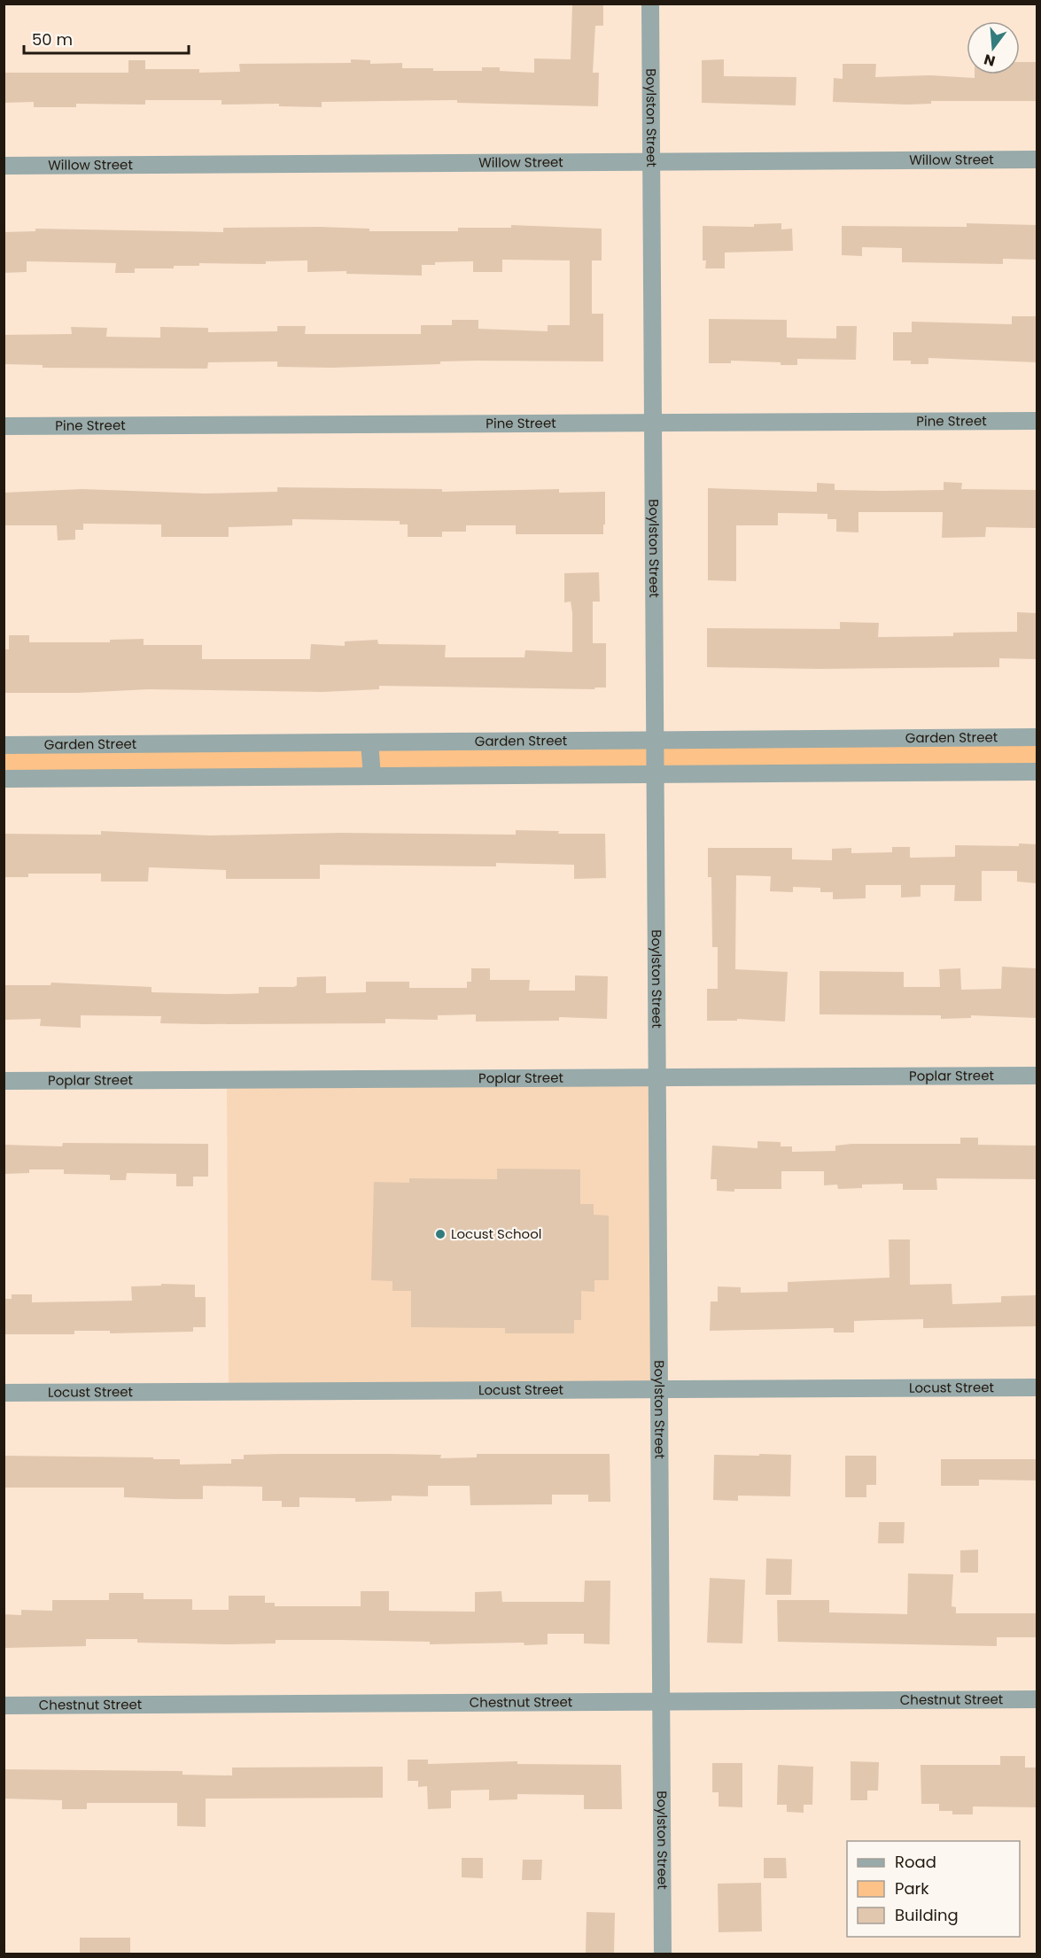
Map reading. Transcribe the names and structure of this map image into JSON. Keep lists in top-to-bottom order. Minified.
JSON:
{"streets":{"street":["Boylston Street","Willow Street","Pine Street","Garden Street","Poplar Street","Locust Street","Chestnut Street"]},"crossings":[["Boylston Street","Willow Street"],["Boylston Street","Pine Street"],["Boylston Street","Garden Street"],["Boylston Street","Poplar Street"],["Boylston Street","Locust Street"],["Boylston Street","Chestnut Street"]],"places":["Locust School"],"legend":["Road","Park","Building"],"scale_bar":"50 m","north":"bottom"}
